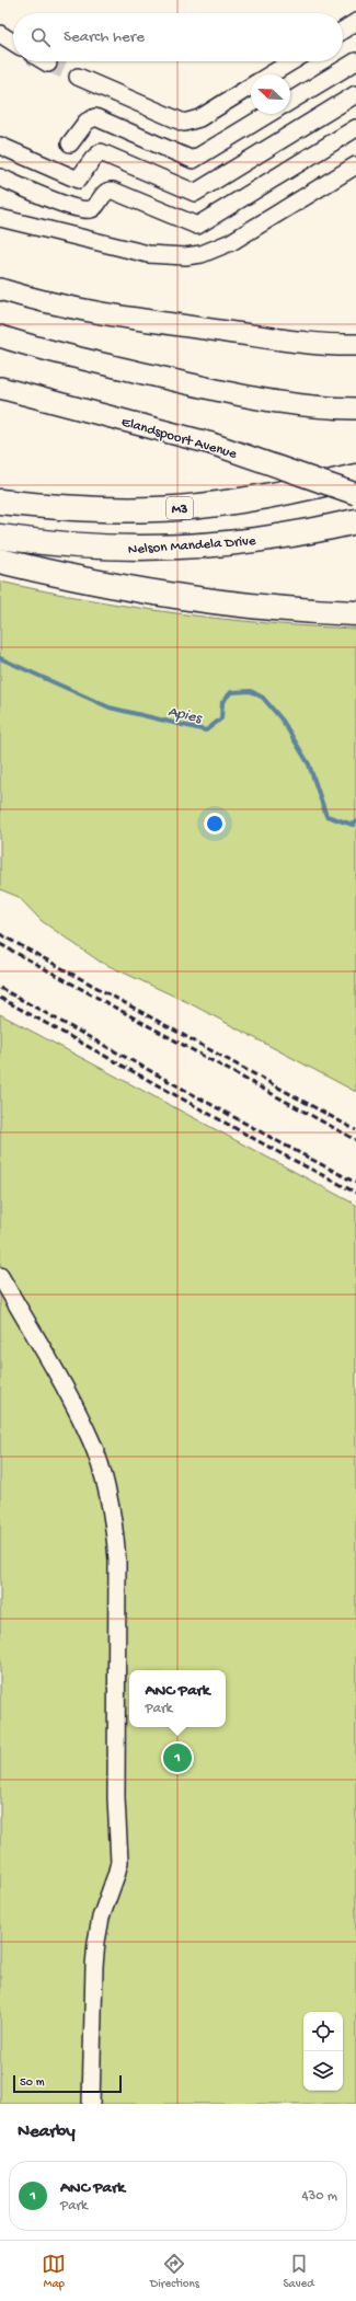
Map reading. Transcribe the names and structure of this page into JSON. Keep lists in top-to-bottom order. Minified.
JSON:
{"streets":{"highway":["M3","Nelson Mandela Drive"],"main road":["Elandspoort Avenue"]},"water":["Apies"],"scale_bar":"50 m","north":"top left","page":{"search":"Search here","popup":["ANC Park","Park"],"pins":"1","scale":"50 m","heading":"Nearby","list":[{"mark":"1","name":"ANC Park","note":"Park","value":"430 m"}],"nav":["Map","Directions","Saved"]}}
